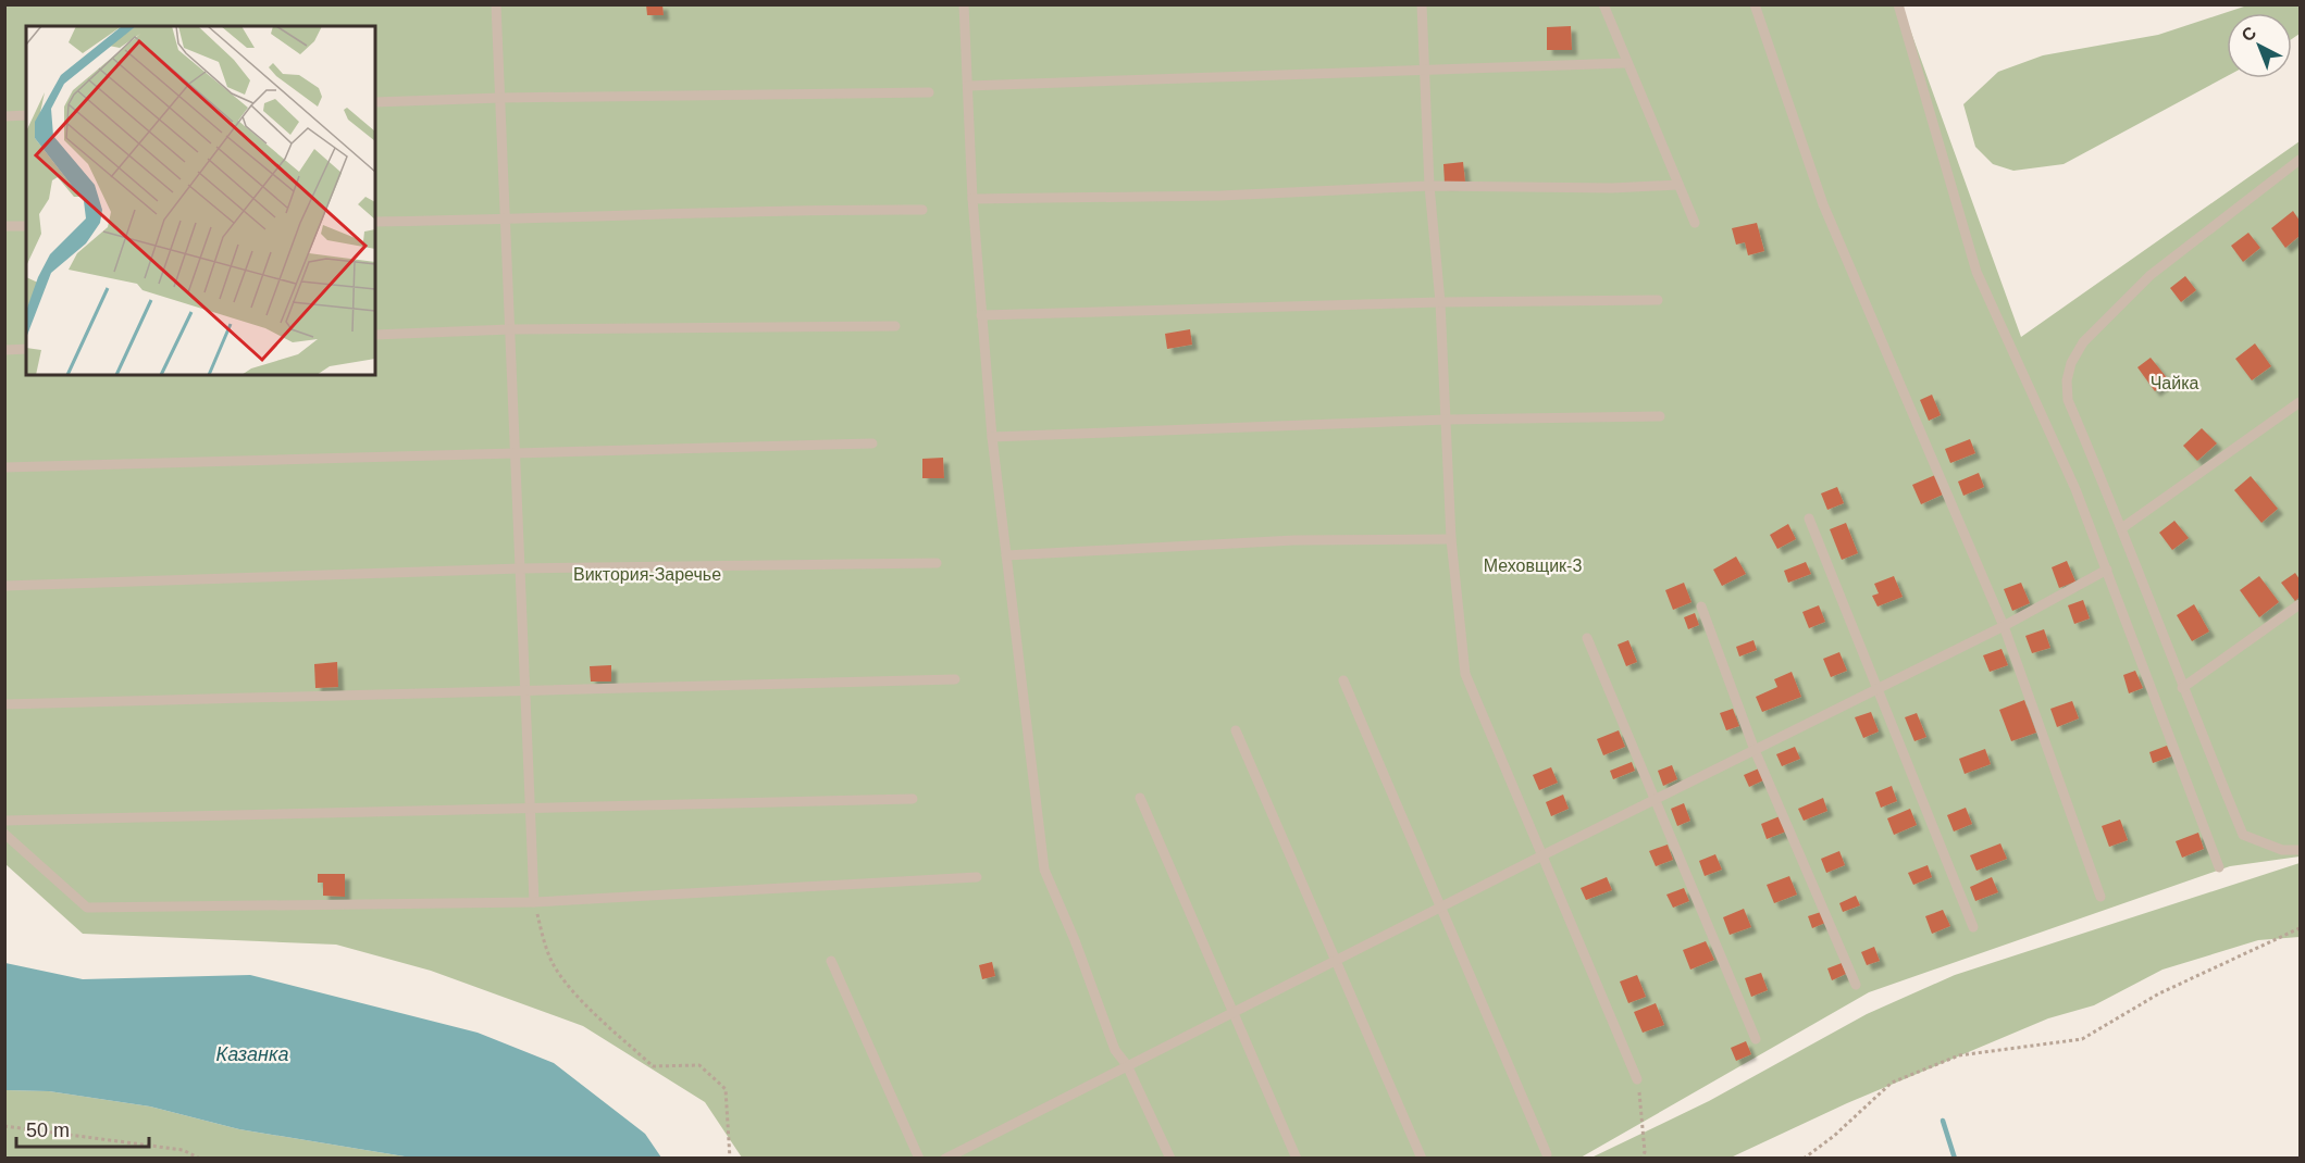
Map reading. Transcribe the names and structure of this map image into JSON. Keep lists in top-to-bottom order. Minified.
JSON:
{"water":["Казанка"],"parks":["Чайка","Меховщик-3","Виктория-Заречье"],"scale_bar":"50 m","north":"top left"}
